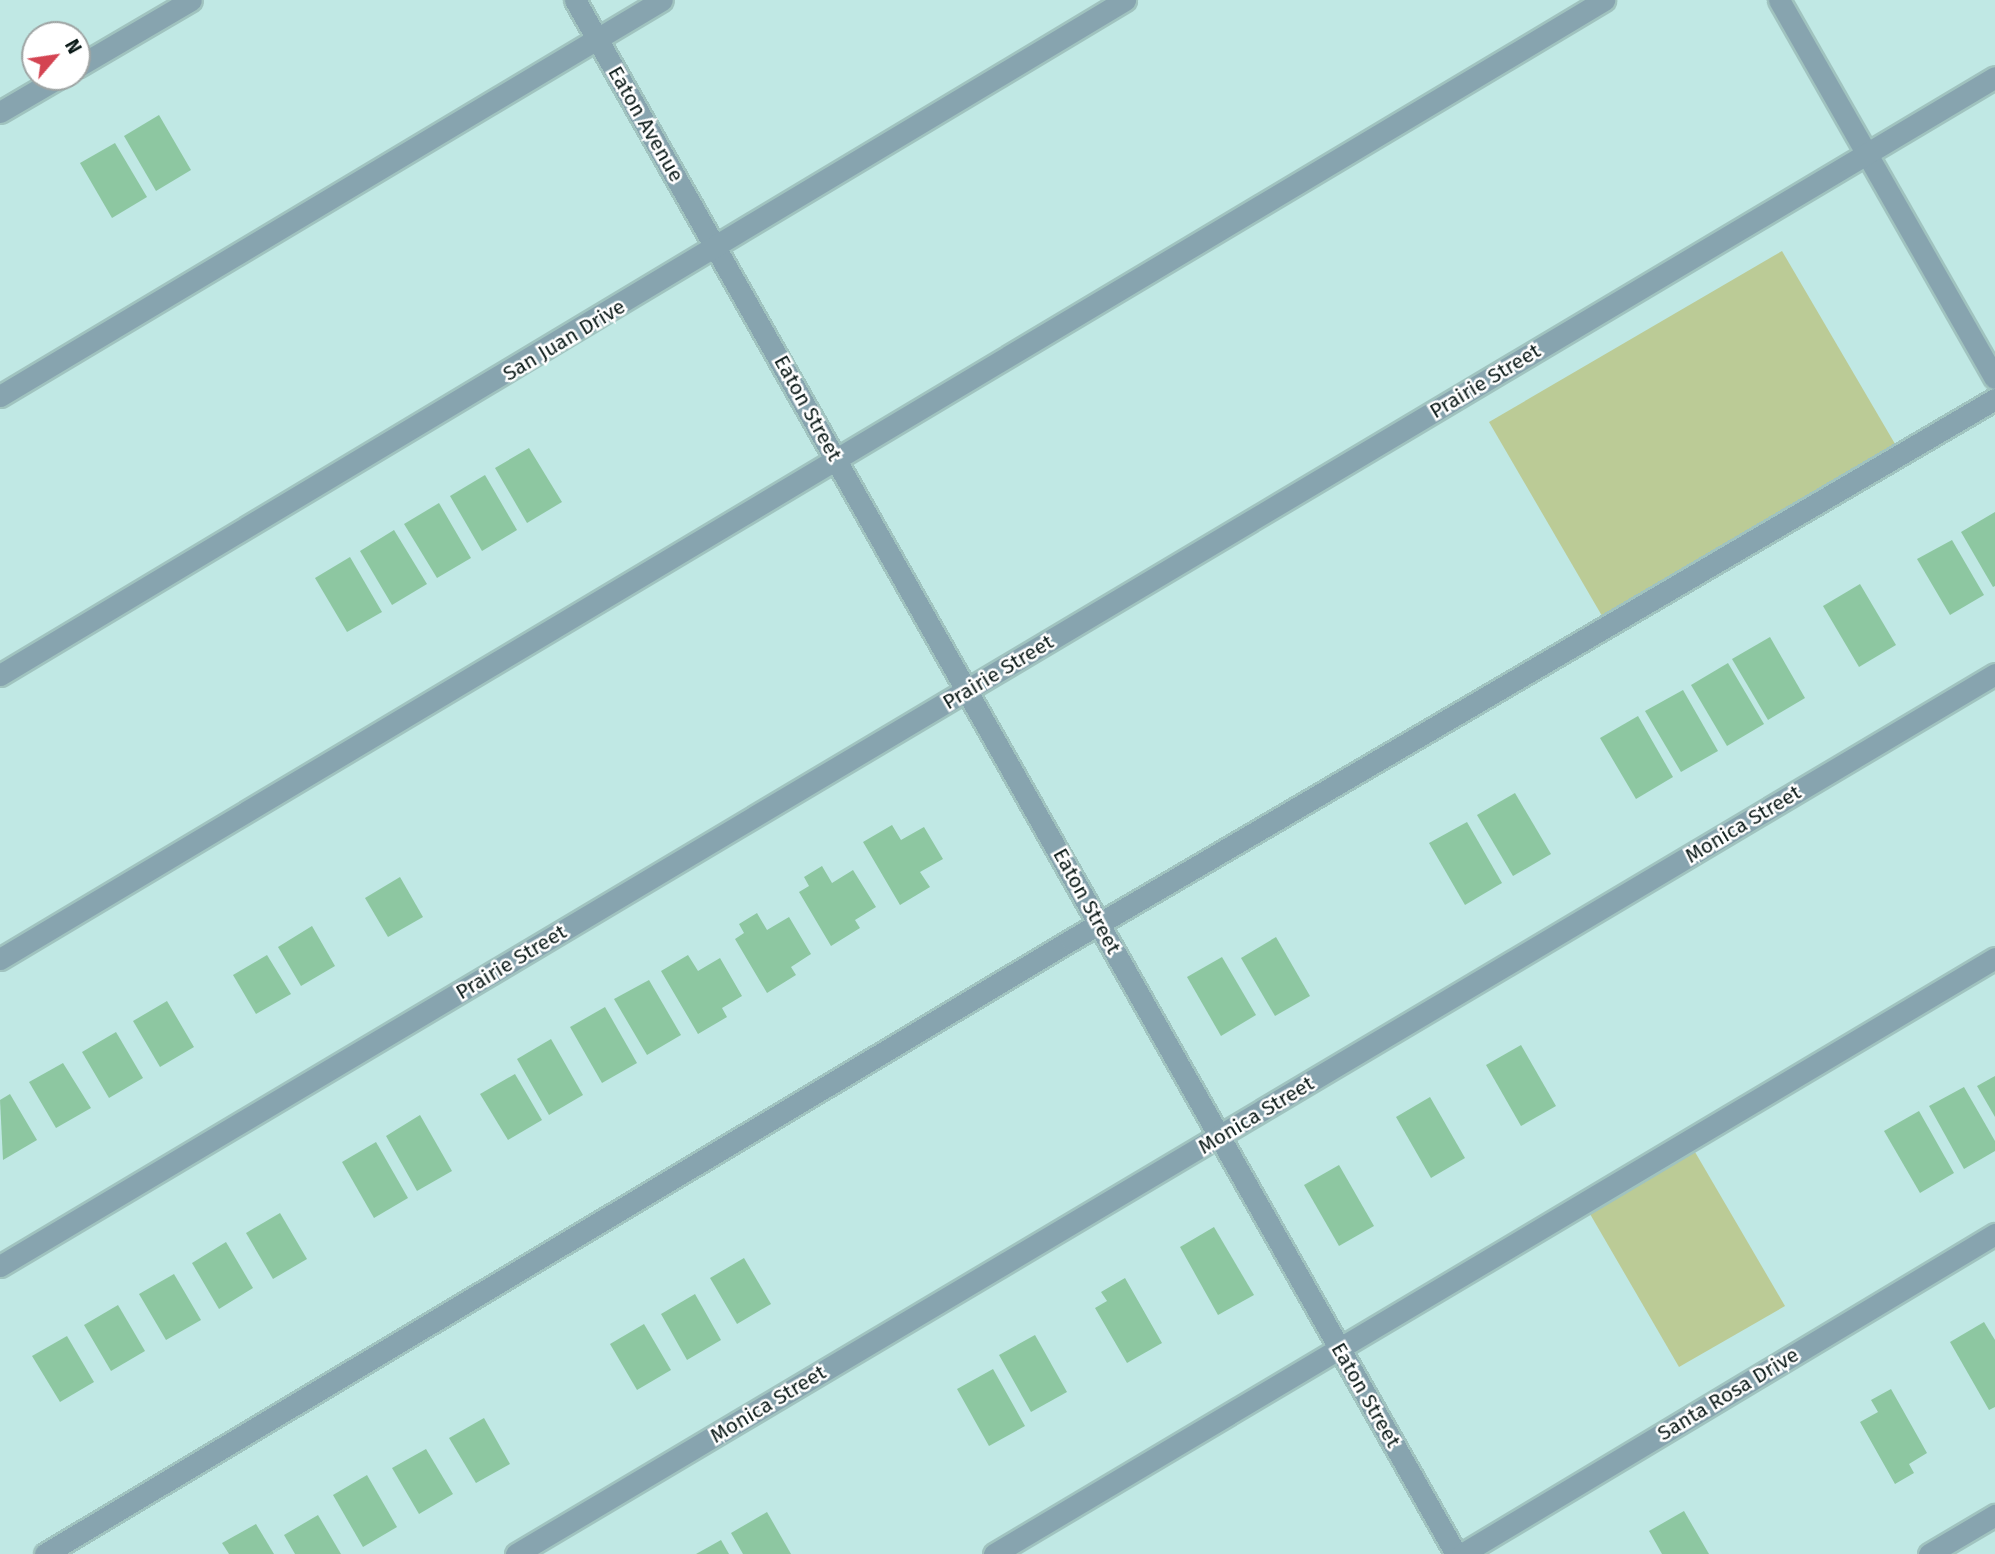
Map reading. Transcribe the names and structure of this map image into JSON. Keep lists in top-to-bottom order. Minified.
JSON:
{"streets":{"street":["Eaton Avenue","San Juan Drive","Prairie Street","Eaton Street","Monica Street","Santa Rosa Drive"]},"crossings":[["Eaton Avenue","San Juan Drive"],["Eaton Avenue","Eaton Street"],["San Juan Drive","Eaton Street"],["Prairie Street","Eaton Street"],["Eaton Street","Monica Street"],["Eaton Street","Santa Rosa Drive"]],"north":"top right"}
